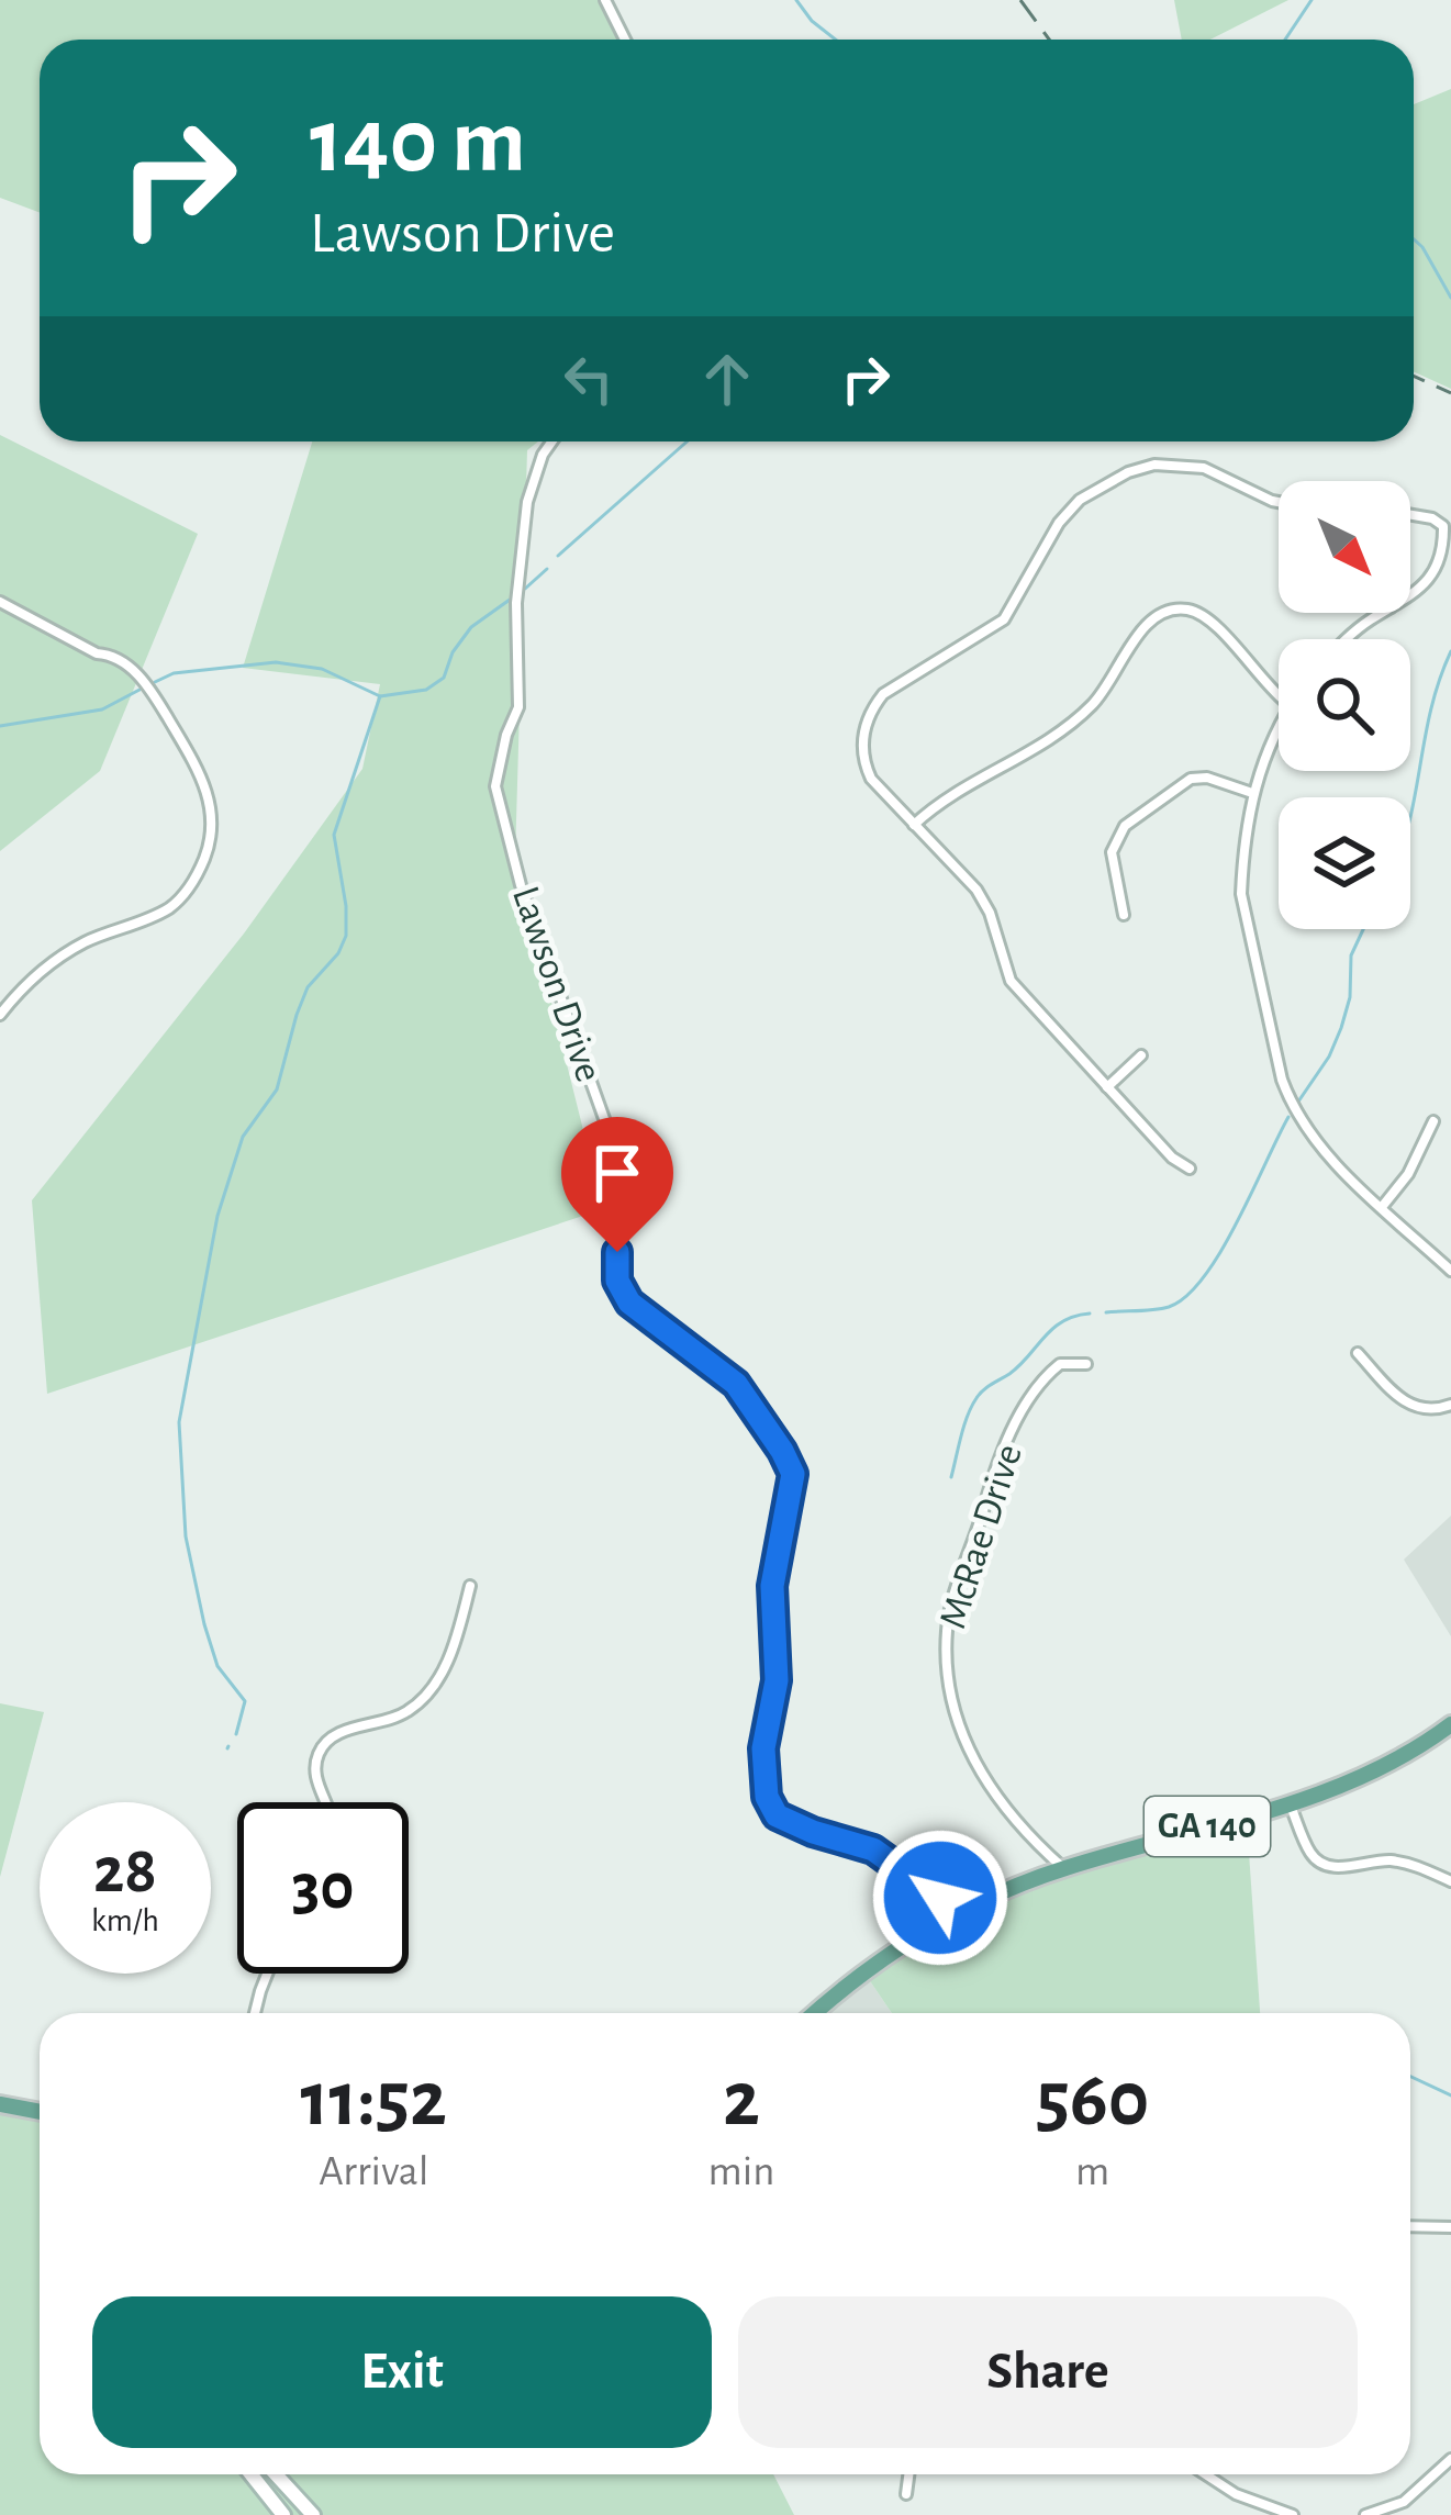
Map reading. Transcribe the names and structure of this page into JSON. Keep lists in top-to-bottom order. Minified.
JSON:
{"streets":{"main road":["GA 140"],"street":["Lawson Drive","McRae Drive"]},"crossings":[["Lawson Drive","GA 140"],["McRae Drive","GA 140"]],"north":"bottom right","page":{"turn":["140 m","Lawson Drive"],"speed":"28 km/h","limit":"30","eta":["11:52","Arrival","2","min","560","m"],"buttons":["Exit","Share"]}}
